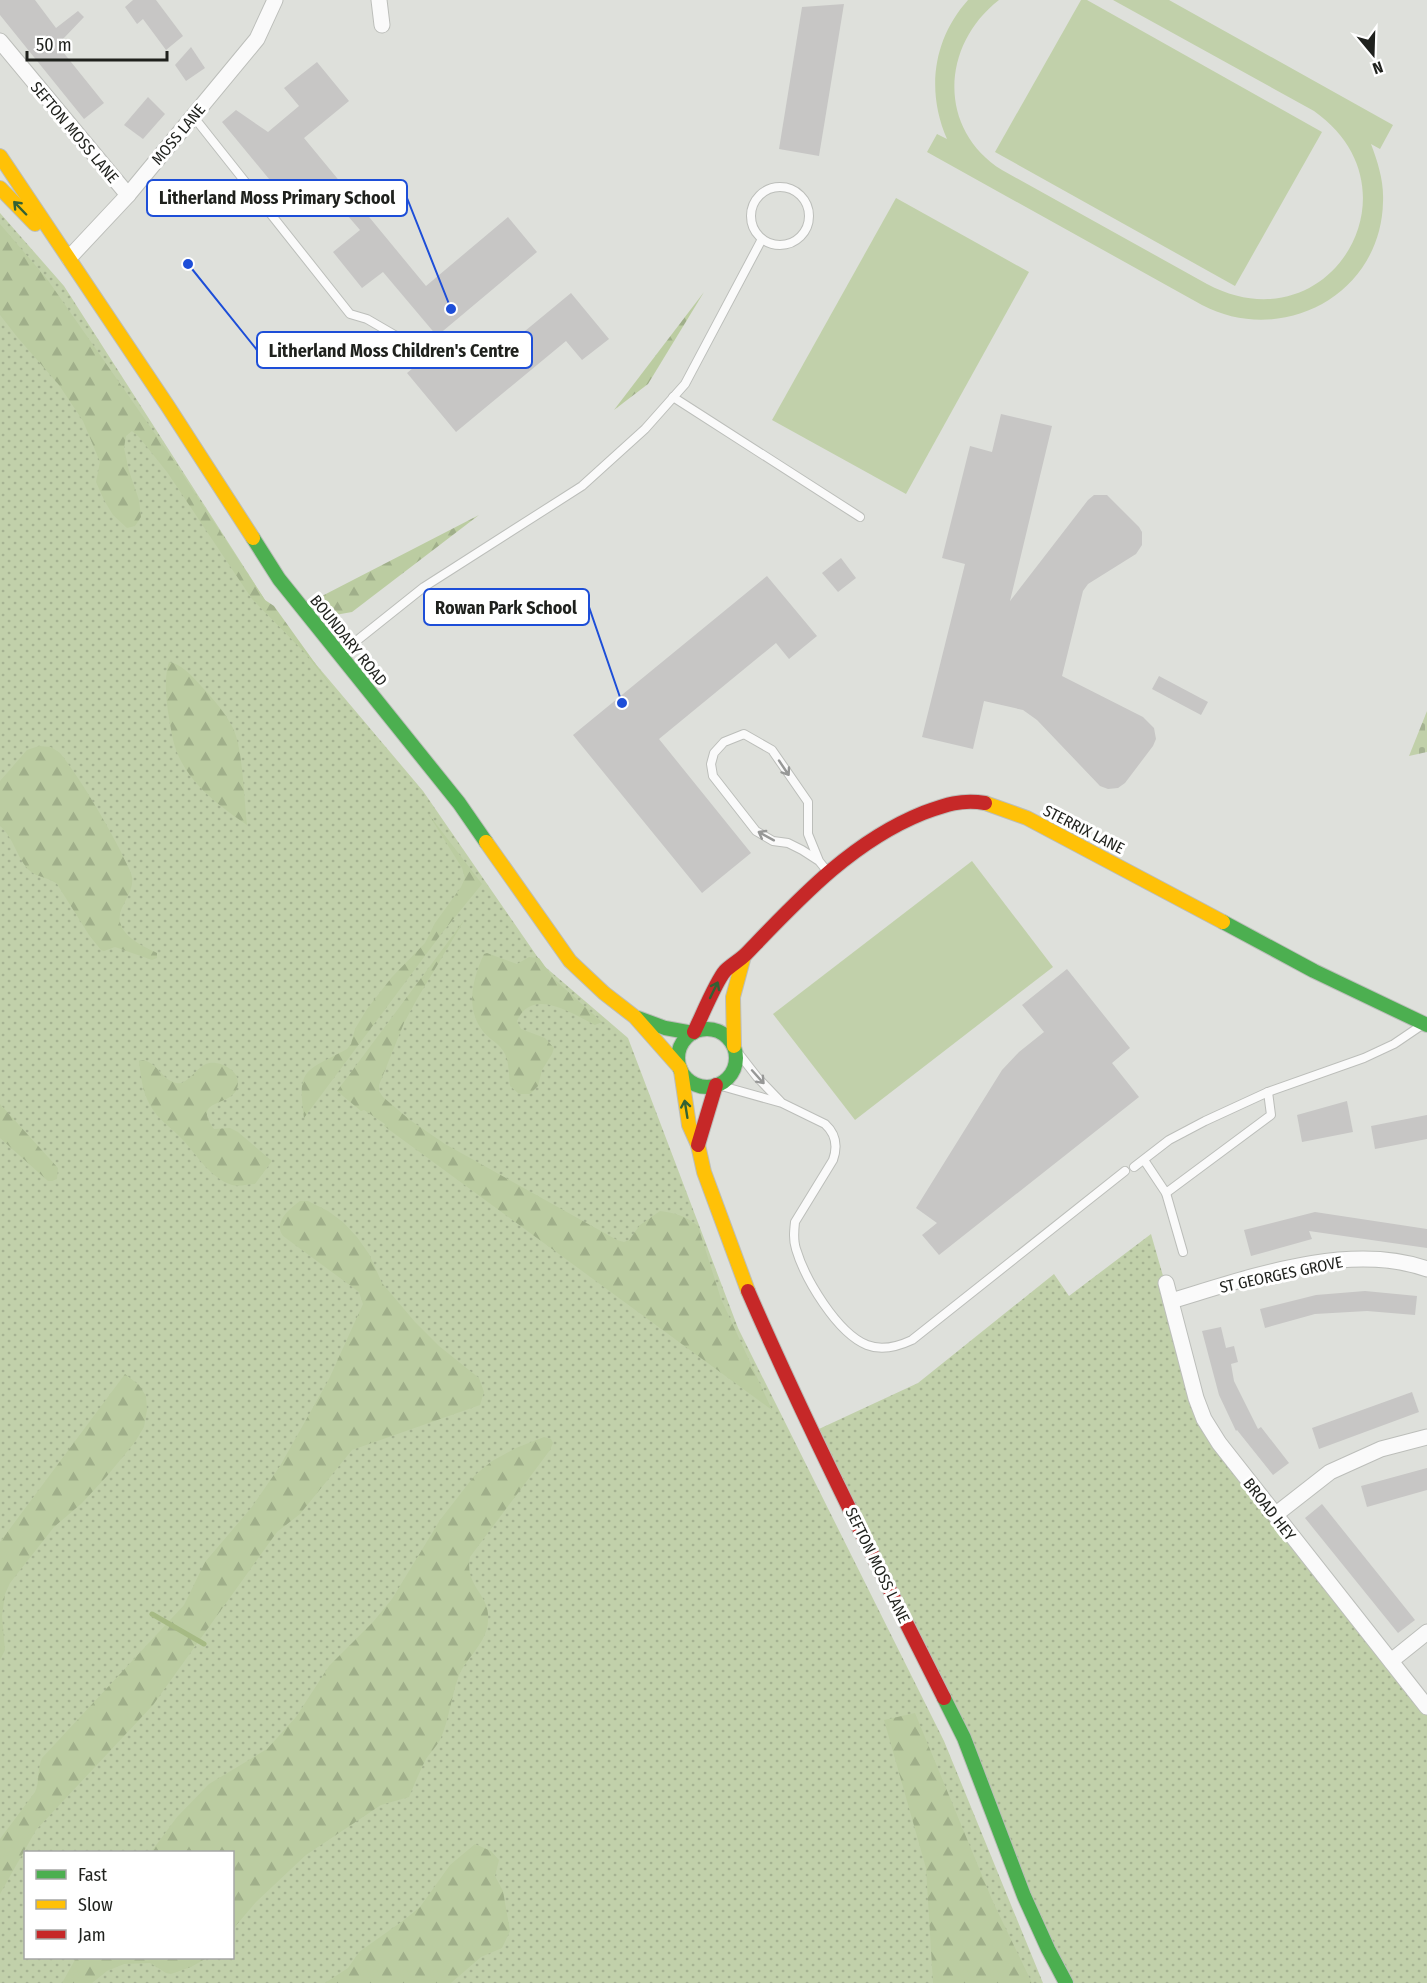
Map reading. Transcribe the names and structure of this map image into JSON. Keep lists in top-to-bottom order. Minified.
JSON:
{"streets":{"street":["SEFTON MOSS LANE","MOSS LANE","BOUNDARY ROAD","STERRIX LANE","ST GEORGES GROVE","BROAD HEY"]},"crossings":[["SEFTON MOSS LANE","MOSS LANE"],["SEFTON MOSS LANE","BOUNDARY ROAD"],["SEFTON MOSS LANE","STERRIX LANE"],["MOSS LANE","BOUNDARY ROAD"],["BOUNDARY ROAD","STERRIX LANE"],["ST GEORGES GROVE","BROAD HEY"]],"places":["Litherland Moss Children's Centre","Litherland Moss Primary School","Rowan Park School"],"legend":["Fast","Slow","Jam"],"scale_bar":"50 m","north":"bottom"}
